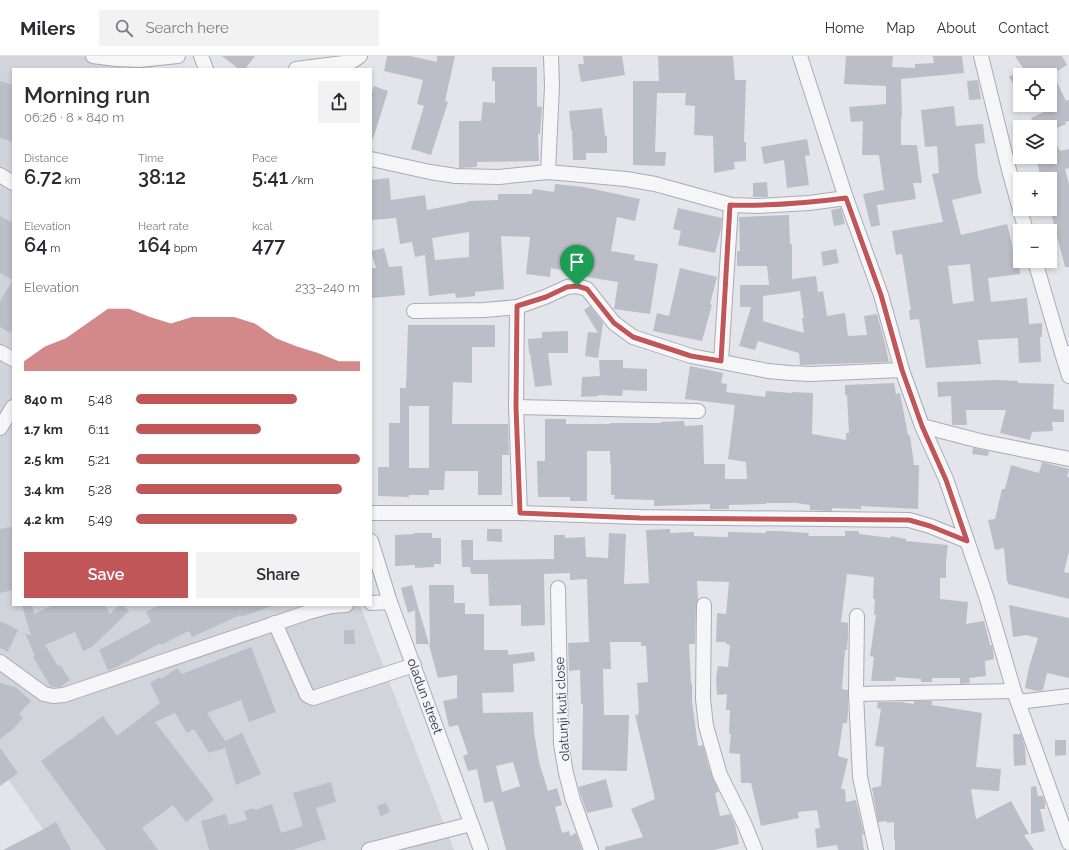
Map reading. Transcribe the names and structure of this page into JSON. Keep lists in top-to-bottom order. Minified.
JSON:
{"streets":{"street":["oladun street","olatunji kuti close"]},"page":{"header":"Milers","search":"Search here","nav":["Home","Map","About","Contact"],"map_buttons":["+","−"],"heading":["Morning run","06:26 · 8 × 840 m"],"stats":[["Distance","6.72 km"],["Time","38:12"],["Pace","5:41 /km"],["Elevation","64 m"],["Heart rate","164 bpm"],["kcal","477"]],"chart":["Elevation","233–240 m"],"list":[{"name":"840 m","note":"5:48"},{"name":"1.7 km","note":"6:11"},{"name":"2.5 km","note":"5:21"},{"name":"3.4 km","note":"5:28"},{"name":"4.2 km","note":"5:49"}],"buttons":["Save","Share"]}}
